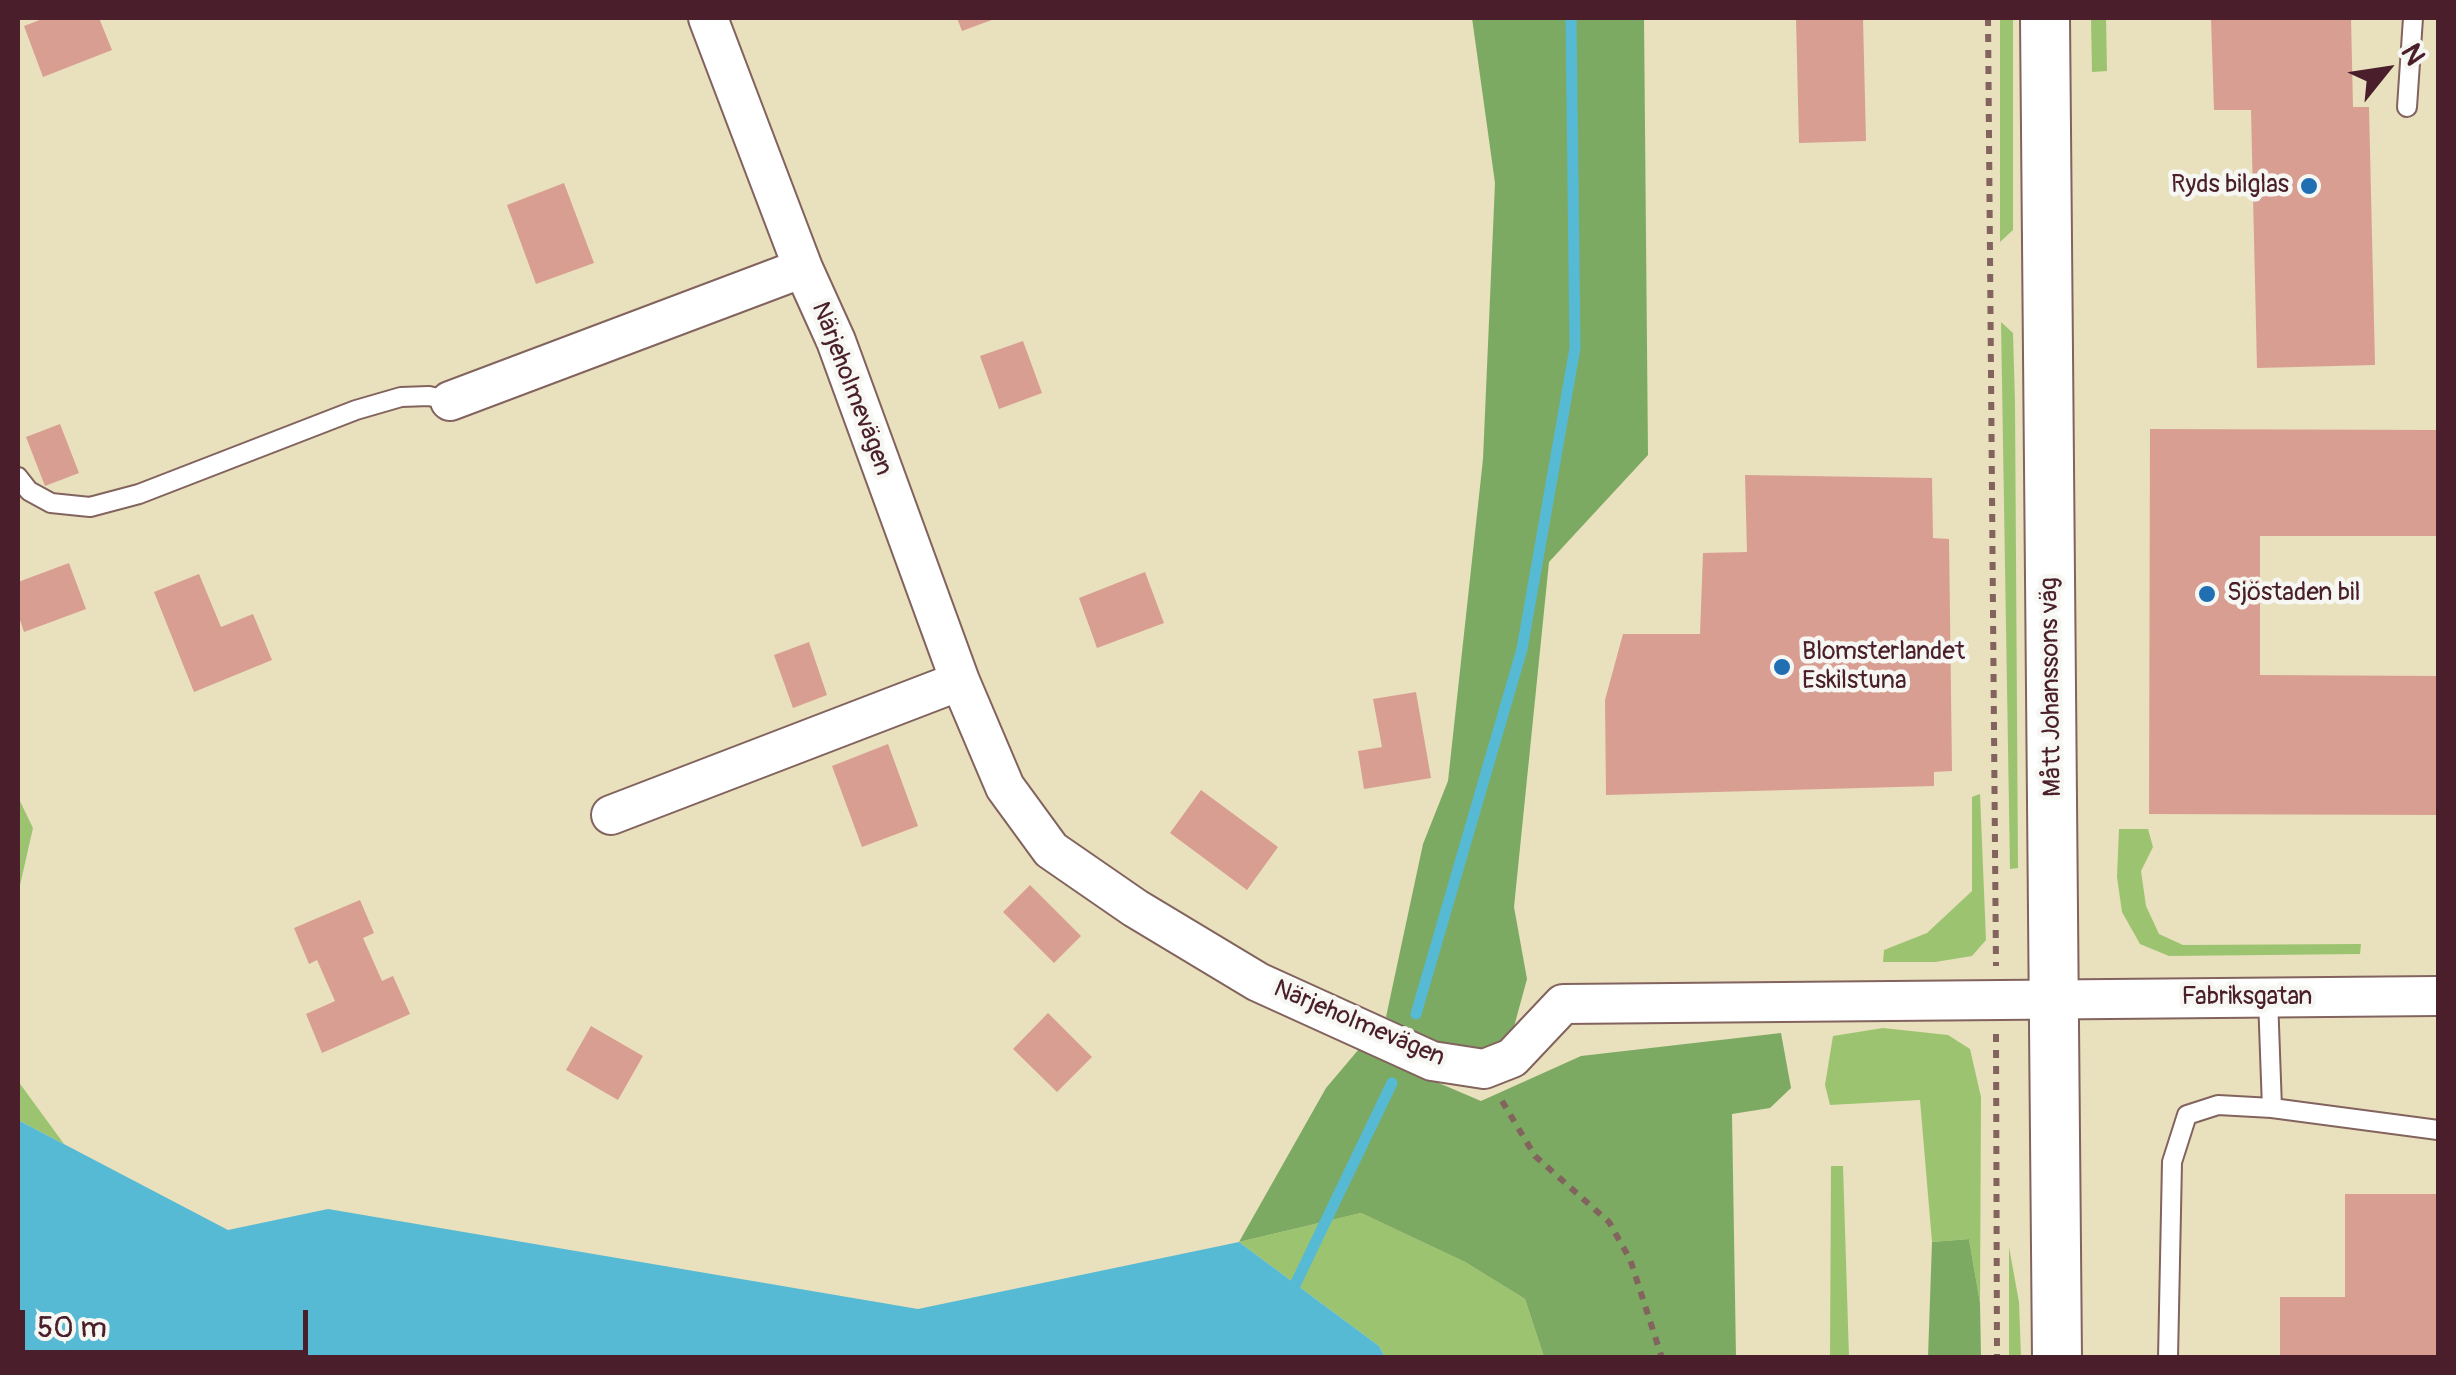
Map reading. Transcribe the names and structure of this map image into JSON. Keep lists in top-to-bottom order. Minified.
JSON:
{"streets":{"street":["Närjeholmevägen","Mått Johanssons väg","Fabriksgatan"]},"crossings":[["Mått Johanssons väg","Fabriksgatan"]],"places":["Ryds bilglas","Sjöstaden bil","Blomsterlandet Eskilstuna"],"scale_bar":"50 m","north":"top right"}
